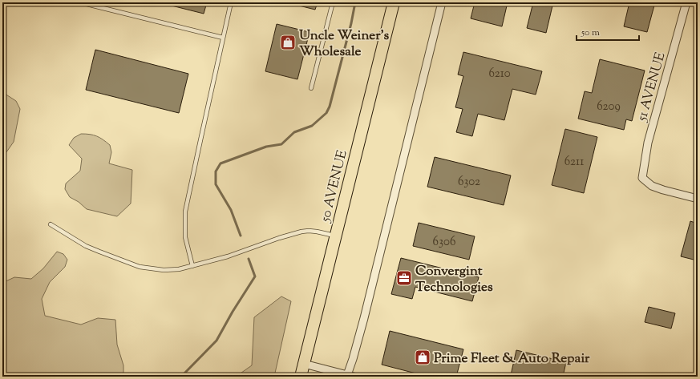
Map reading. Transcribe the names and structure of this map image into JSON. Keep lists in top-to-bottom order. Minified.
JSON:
{"streets":{"main road":["50 AVENUE"],"street":["51 AVENUE"]},"places":{"shop":["Uncle Weiner's Wholesale","Prime Fleet & Auto Repair"],"office":["Convergint Technologies"]},"house_numbers":["6210","6209","6211","6302","6306"],"scale_bar":"50 m"}
